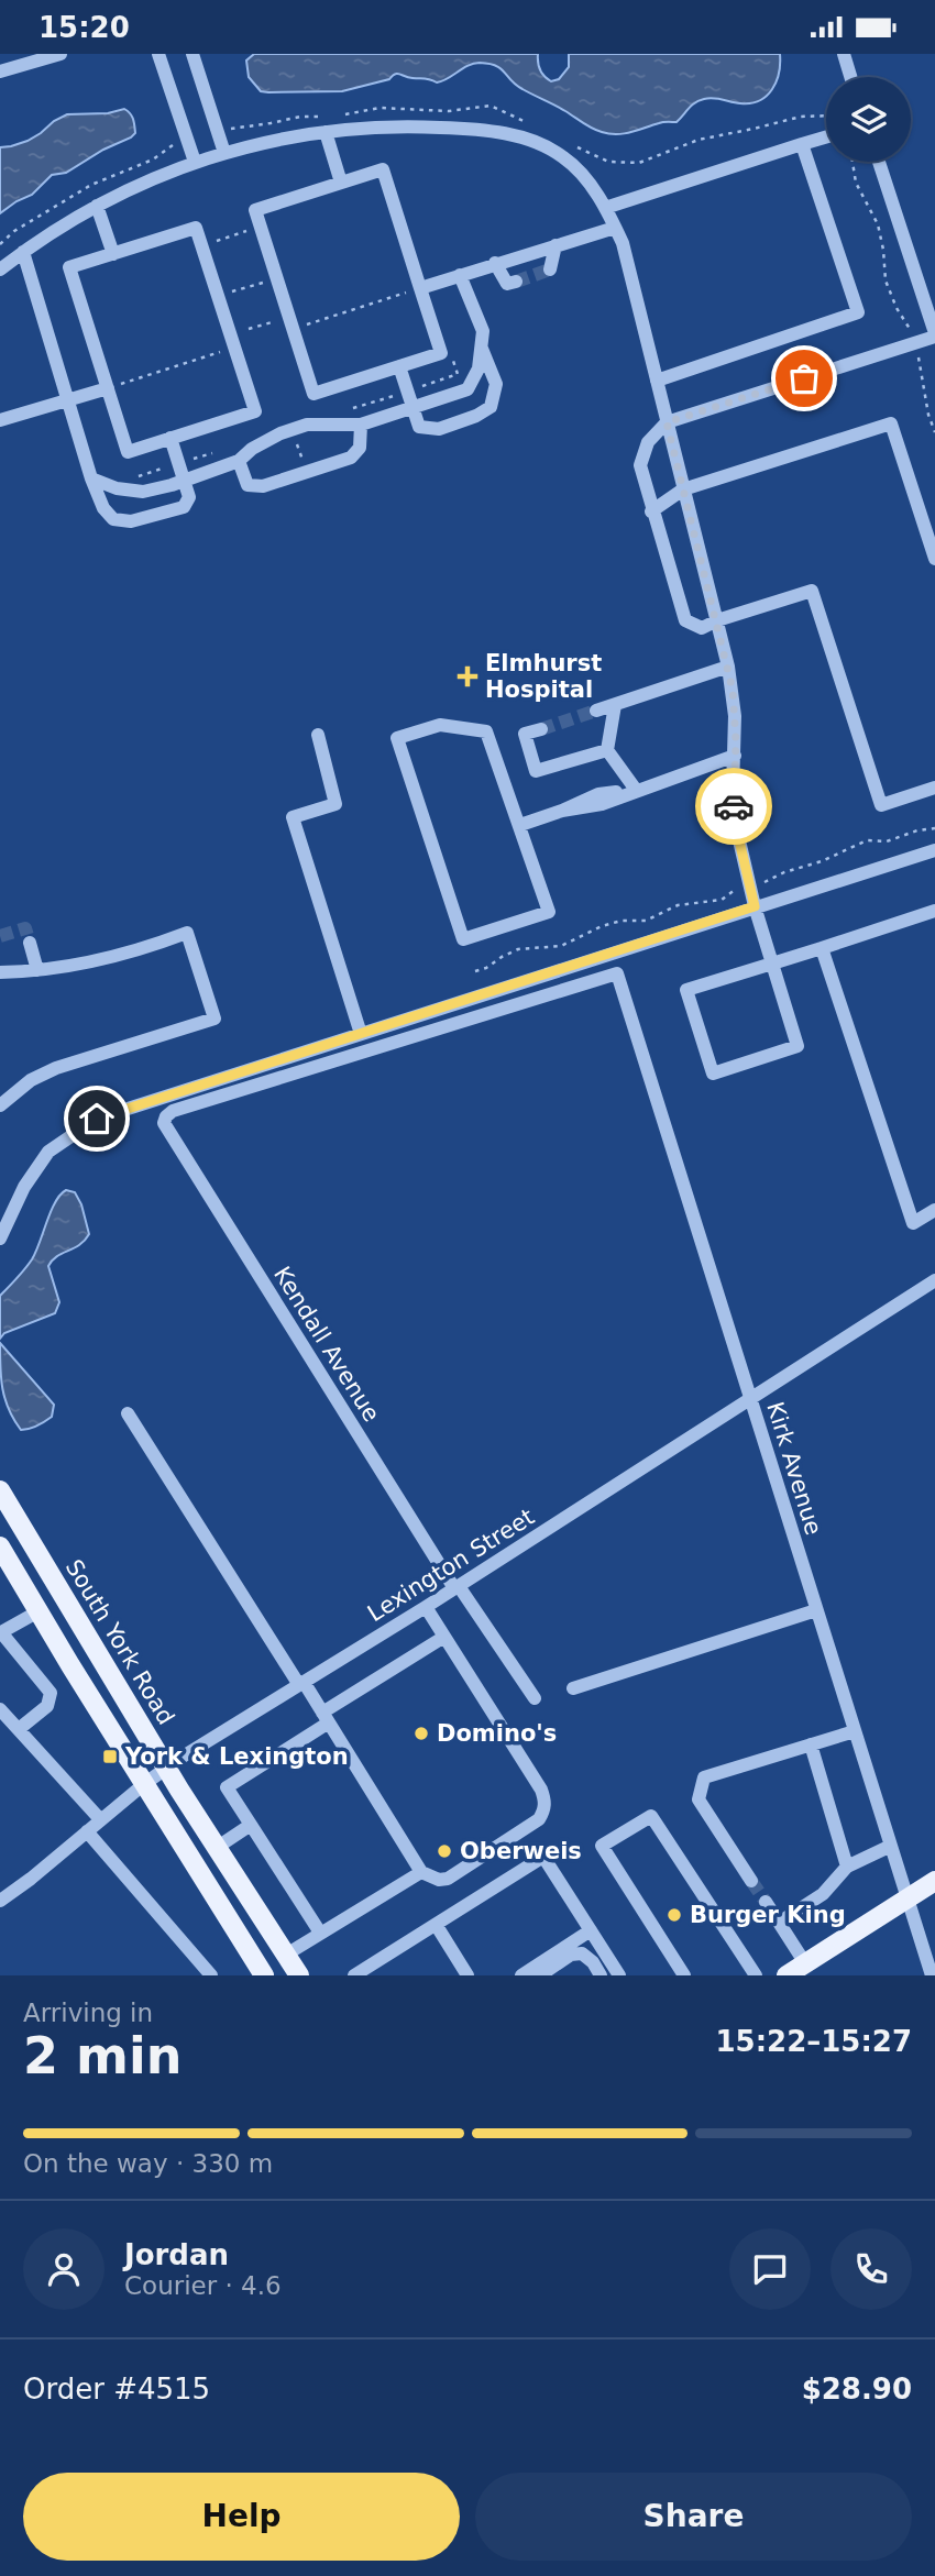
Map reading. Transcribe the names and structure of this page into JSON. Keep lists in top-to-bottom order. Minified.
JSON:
{"streets":{"main road":["South York Road"],"street":["Kendall Avenue","Kirk Avenue","Lexington Street"]},"crossings":[["Kendall Avenue","Kirk Avenue"],["Kendall Avenue","Lexington Street"],["Kirk Avenue","Lexington Street"],["Lexington Street","South York Road"]],"places":{"health":["Elmhurst Hospital"],"other":["Domino's","Oberweis","Burger King"],"transit":["York & Lexington"]},"page":{"status":"15:20","heading":["2 min","Arriving in","15:22–15:27"],"panel":["Jordan","Courier · 4.6","Order #4515","$28.90"],"bar":"On the way · 330 m","buttons":["Help","Share"]}}
